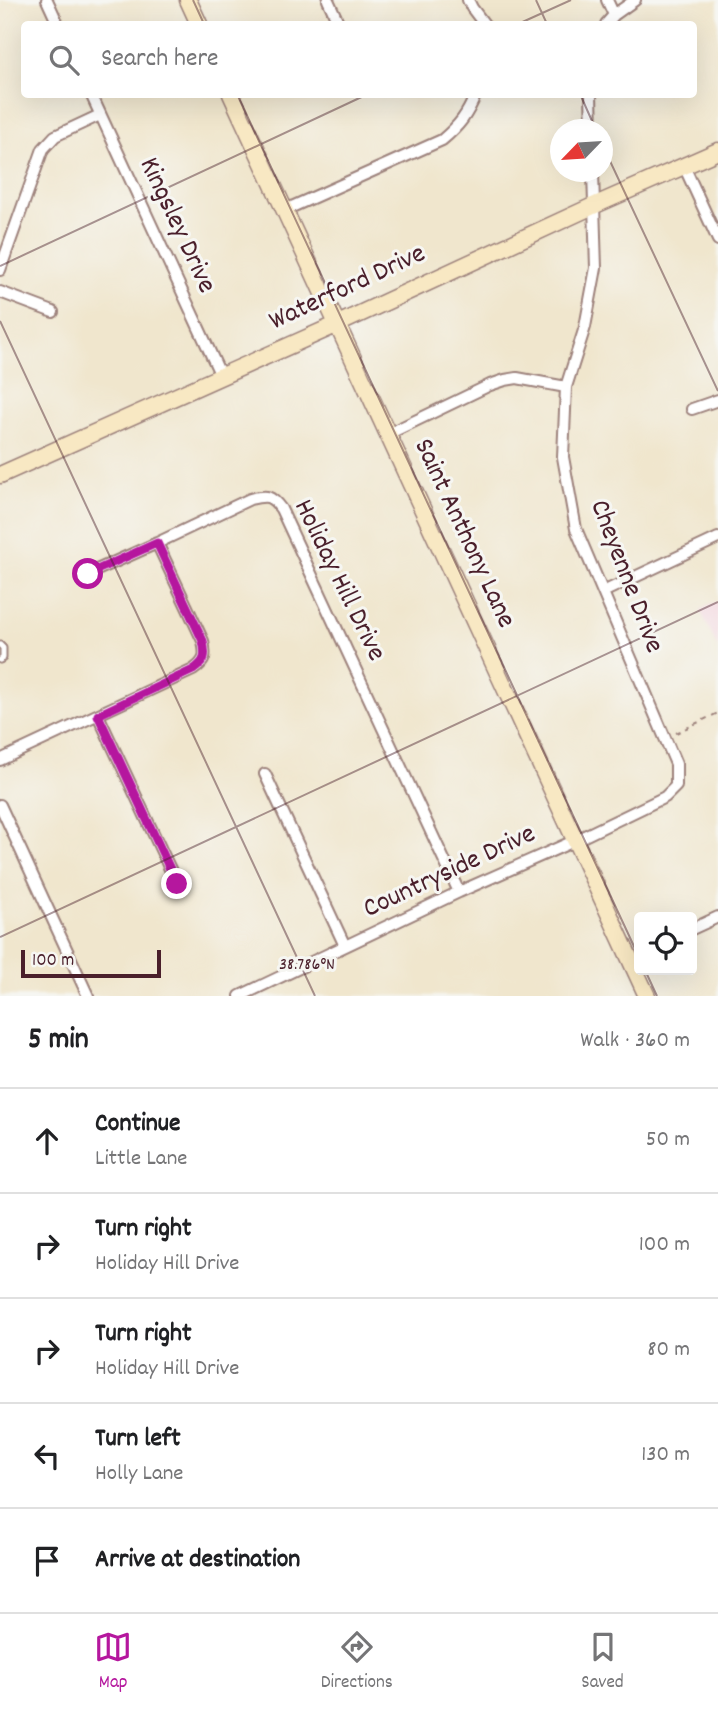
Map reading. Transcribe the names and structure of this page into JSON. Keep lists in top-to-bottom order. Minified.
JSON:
{"streets":{"street":["Kingsley Drive","Waterford Drive","Saint Anthony Lane","Cheyenne Drive","Holiday Hill Drive","Countryside Drive"]},"crossings":[["Kingsley Drive","Waterford Drive"],["Waterford Drive","Saint Anthony Lane"],["Waterford Drive","Cheyenne Drive"],["Saint Anthony Lane","Countryside Drive"],["Cheyenne Drive","Countryside Drive"],["Holiday Hill Drive","Countryside Drive"]],"scale_bar":"100 m","north":"bottom left","page":{"search":"Search here","scale":"100 m","heading":["5 min","Walk · 360 m"],"list":[["Continue","Little Lane","50 m"],["Turn right","Holiday Hill Drive","100 m"],["Turn right","Holiday Hill Drive","80 m"],["Turn left","Holly Lane","130 m"],"Arrive at destination"],"nav":["Map","Directions","Saved"]},"coordinates":["38.786°N"]}
